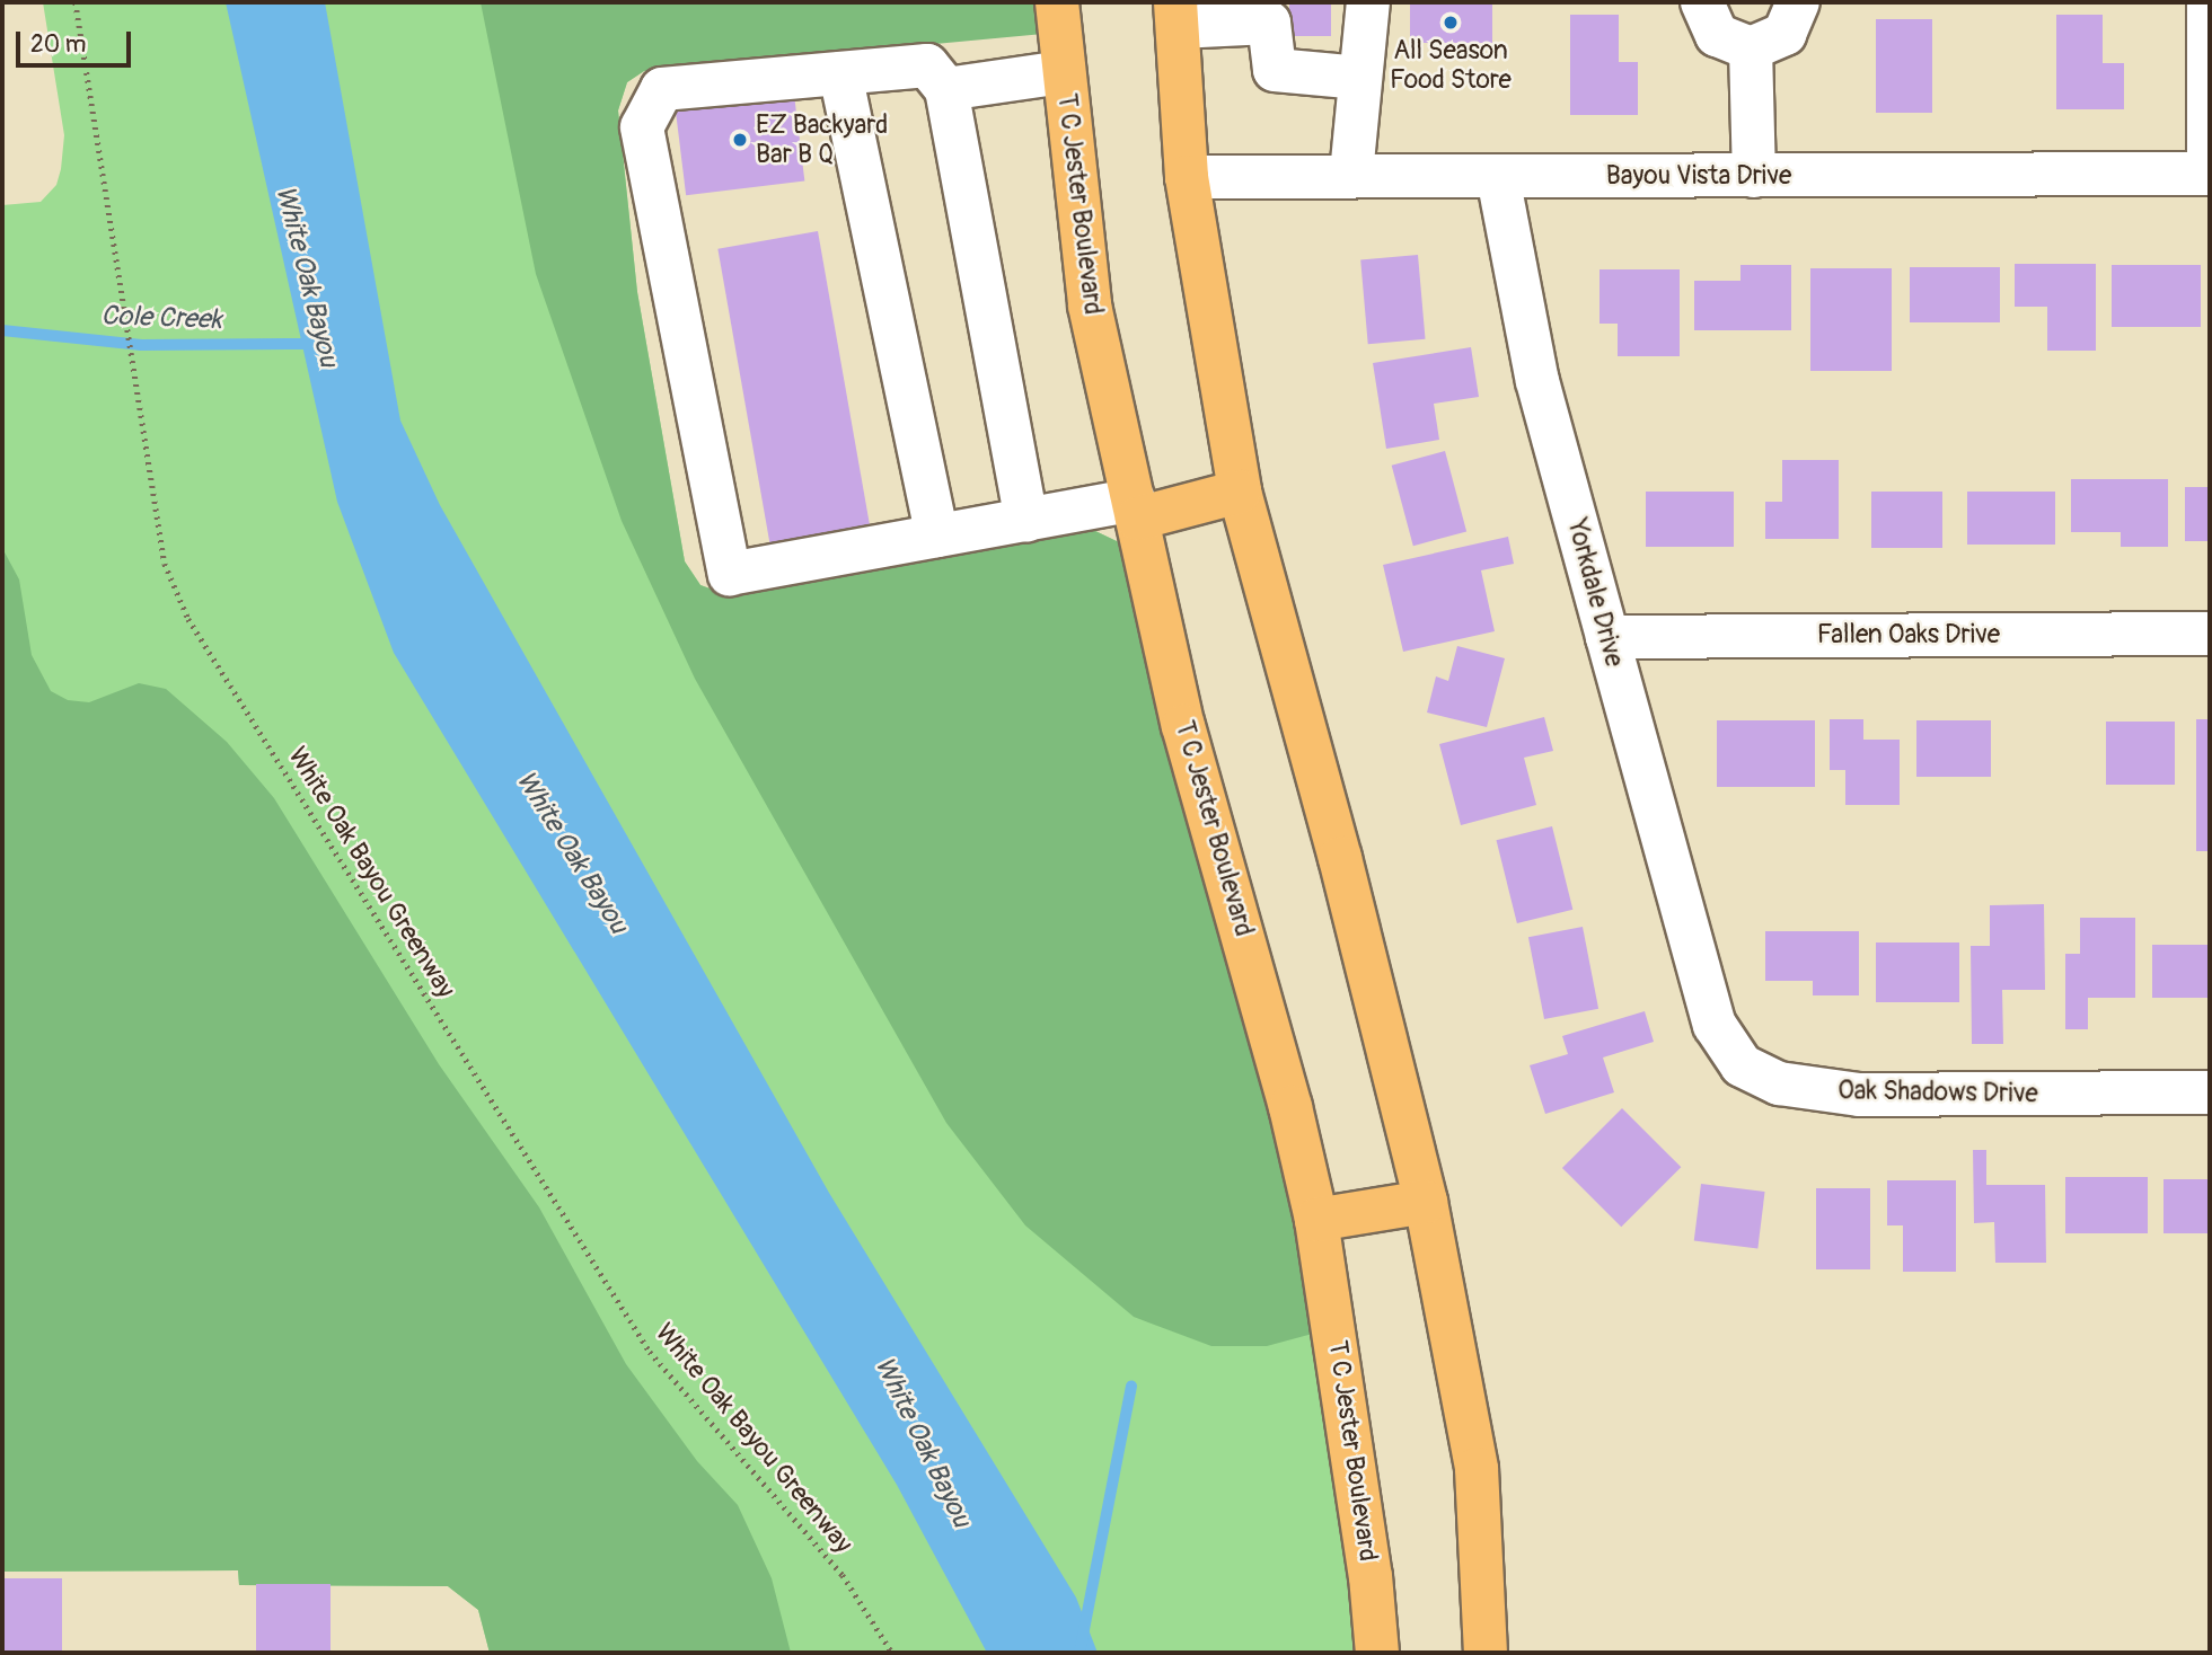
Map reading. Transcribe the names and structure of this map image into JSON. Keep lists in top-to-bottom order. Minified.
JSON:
{"streets":{"main road":["T C Jester Boulevard"],"street":["Bayou Vista Drive","Yorkdale Drive","Fallen Oaks Drive","Oak Shadows Drive"],"path":["White Oak Bayou Greenway"]},"crossings":[["Bayou Vista Drive","Yorkdale Drive"],["Yorkdale Drive","Fallen Oaks Drive"],["Yorkdale Drive","Oak Shadows Drive"]],"water":["White Oak Bayou","Cole Creek"],"places":["All Season Food Store","EZ Backyard Bar B Q"],"scale_bar":"20 m"}
